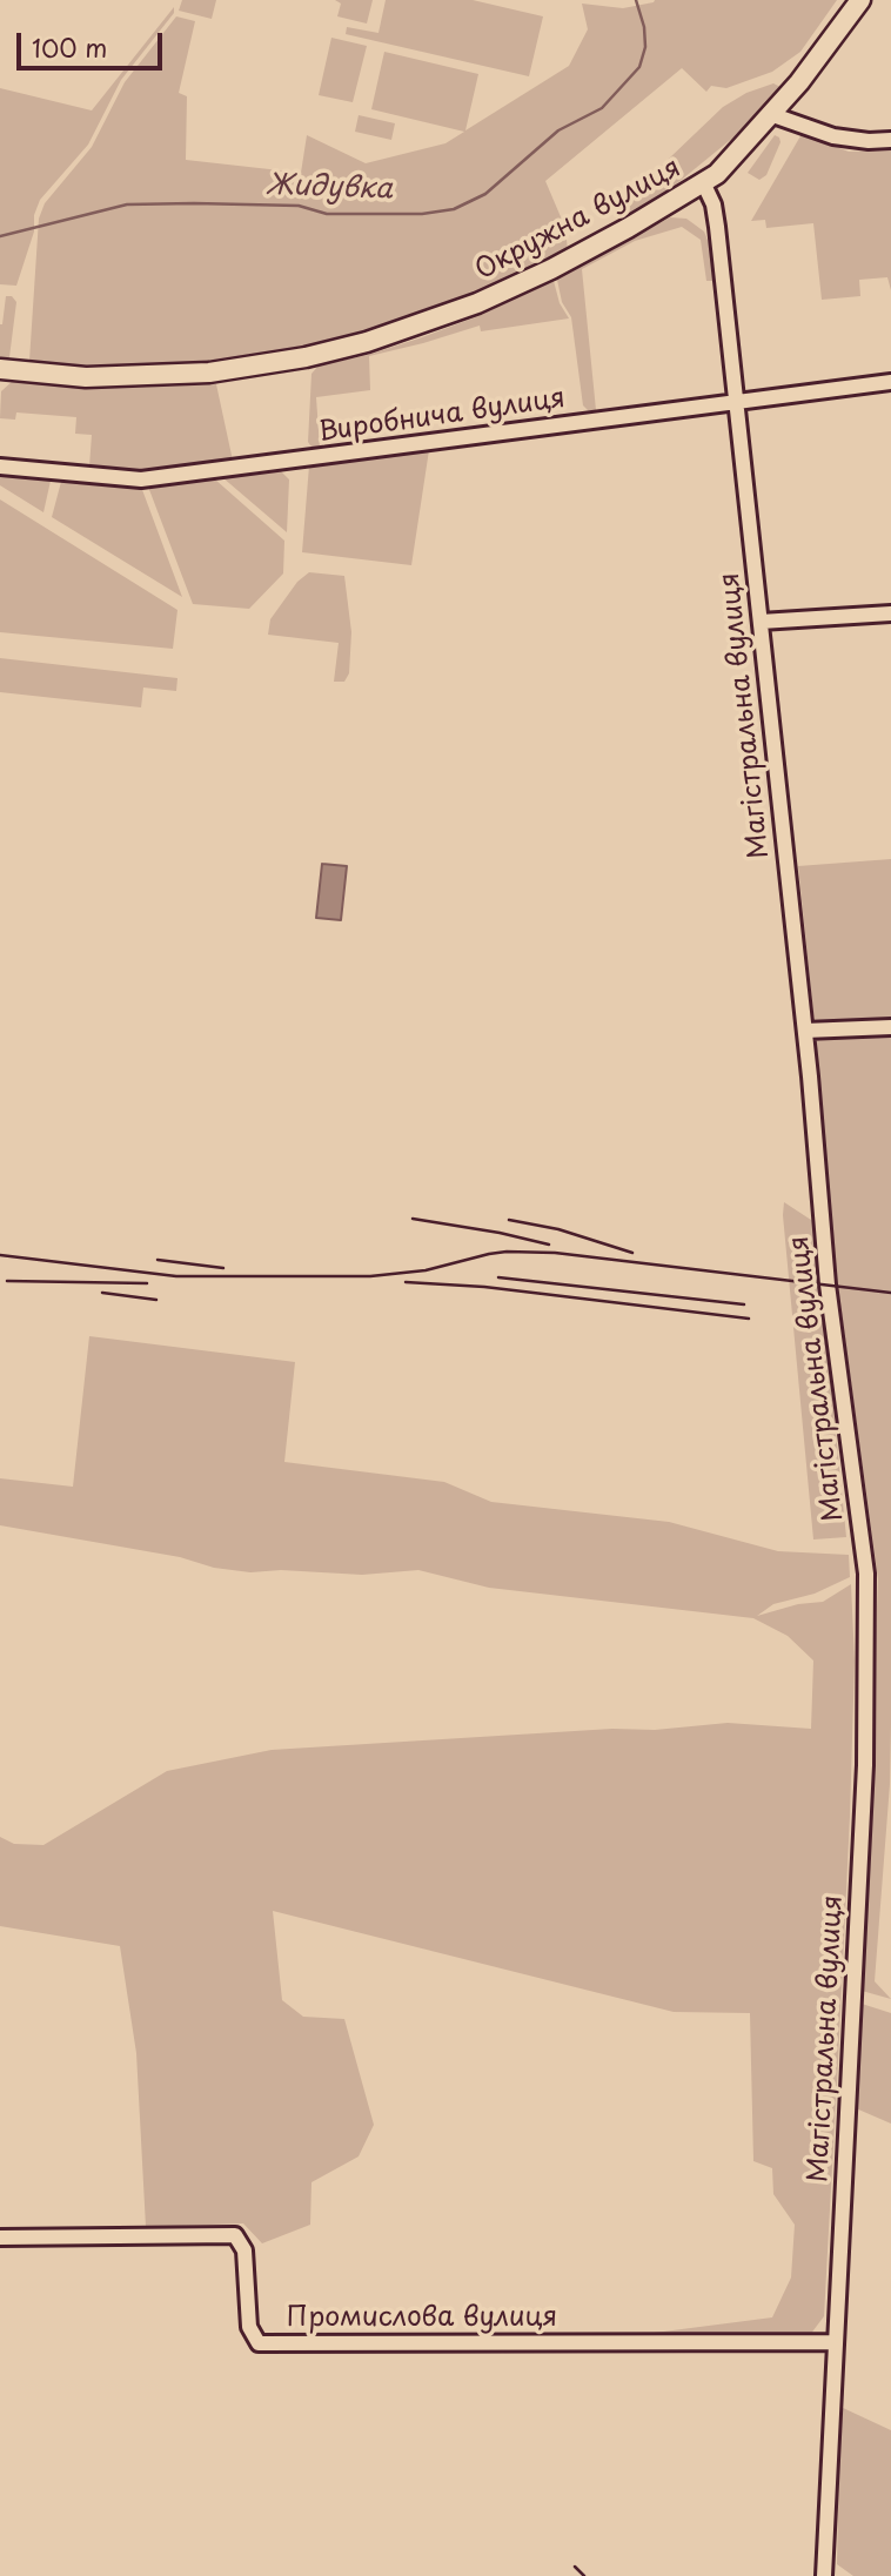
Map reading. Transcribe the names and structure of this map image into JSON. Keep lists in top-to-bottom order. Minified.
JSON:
{"streets":{"main road":["Окружна вулиця"],"street":["Виробнича вулиця","Магістральна вулиця","Промислова вулиця"]},"crossings":[["Окружна вулиця","Магістральна вулиця"],["Виробнича вулиця","Магістральна вулиця"],["Магістральна вулиця","Промислова вулиця"]],"water":["Жидувка"],"scale_bar":"100 m"}
